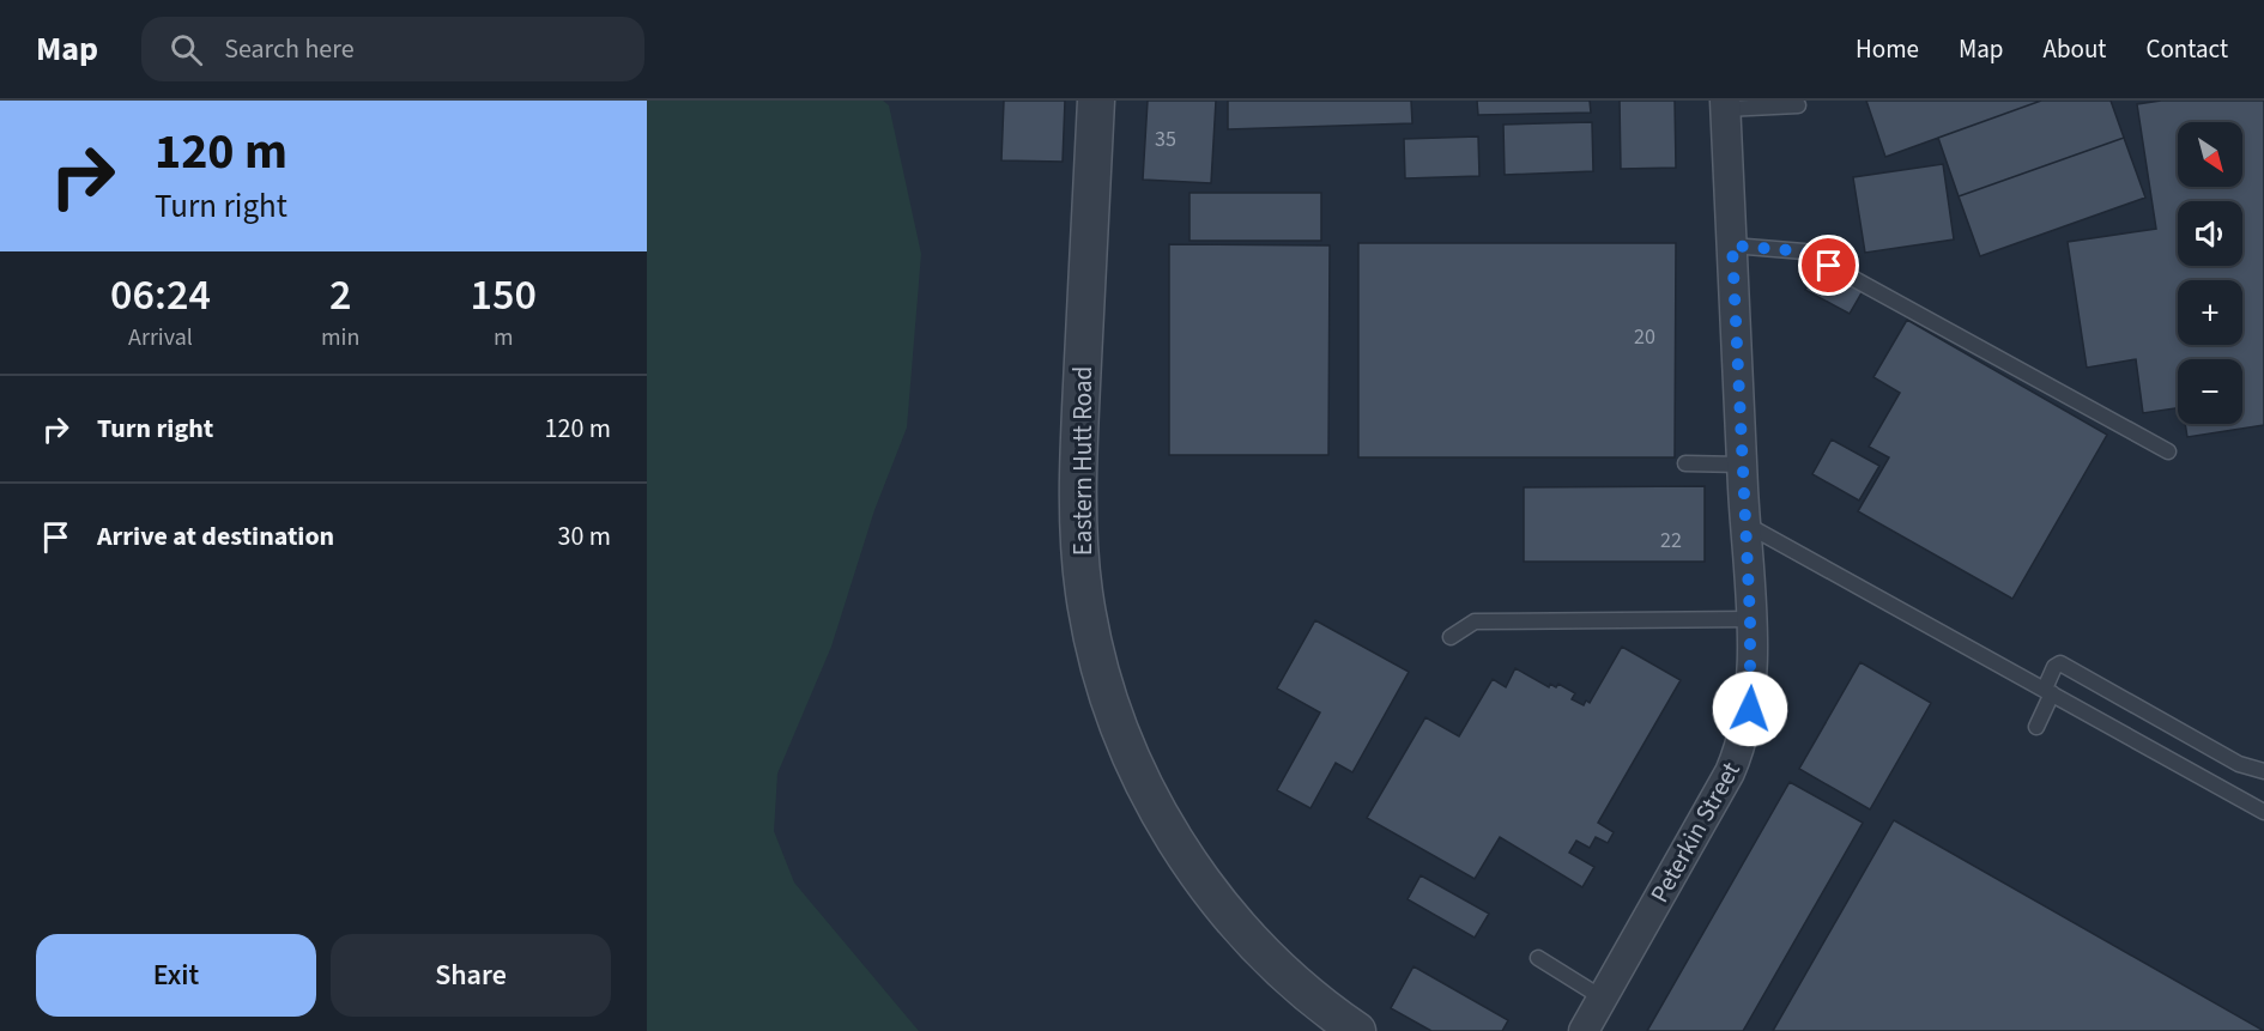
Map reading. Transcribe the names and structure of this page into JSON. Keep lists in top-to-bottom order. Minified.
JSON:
{"streets":{"street":["Eastern Hutt Road","Peterkin Street"]},"house_numbers":["35","20","22"],"north":"bottom right","page":{"header":"Map","search":"Search here","nav":["Home","Map","About","Contact"],"turn":["120 m","Turn right"],"map_buttons":["+","−"],"eta":["06:24","Arrival","2","min","150","m"],"list":[{"name":"Turn right","value":"120 m"},{"name":"Arrive at destination","value":"30 m"}],"buttons":["Exit","Share"]}}
